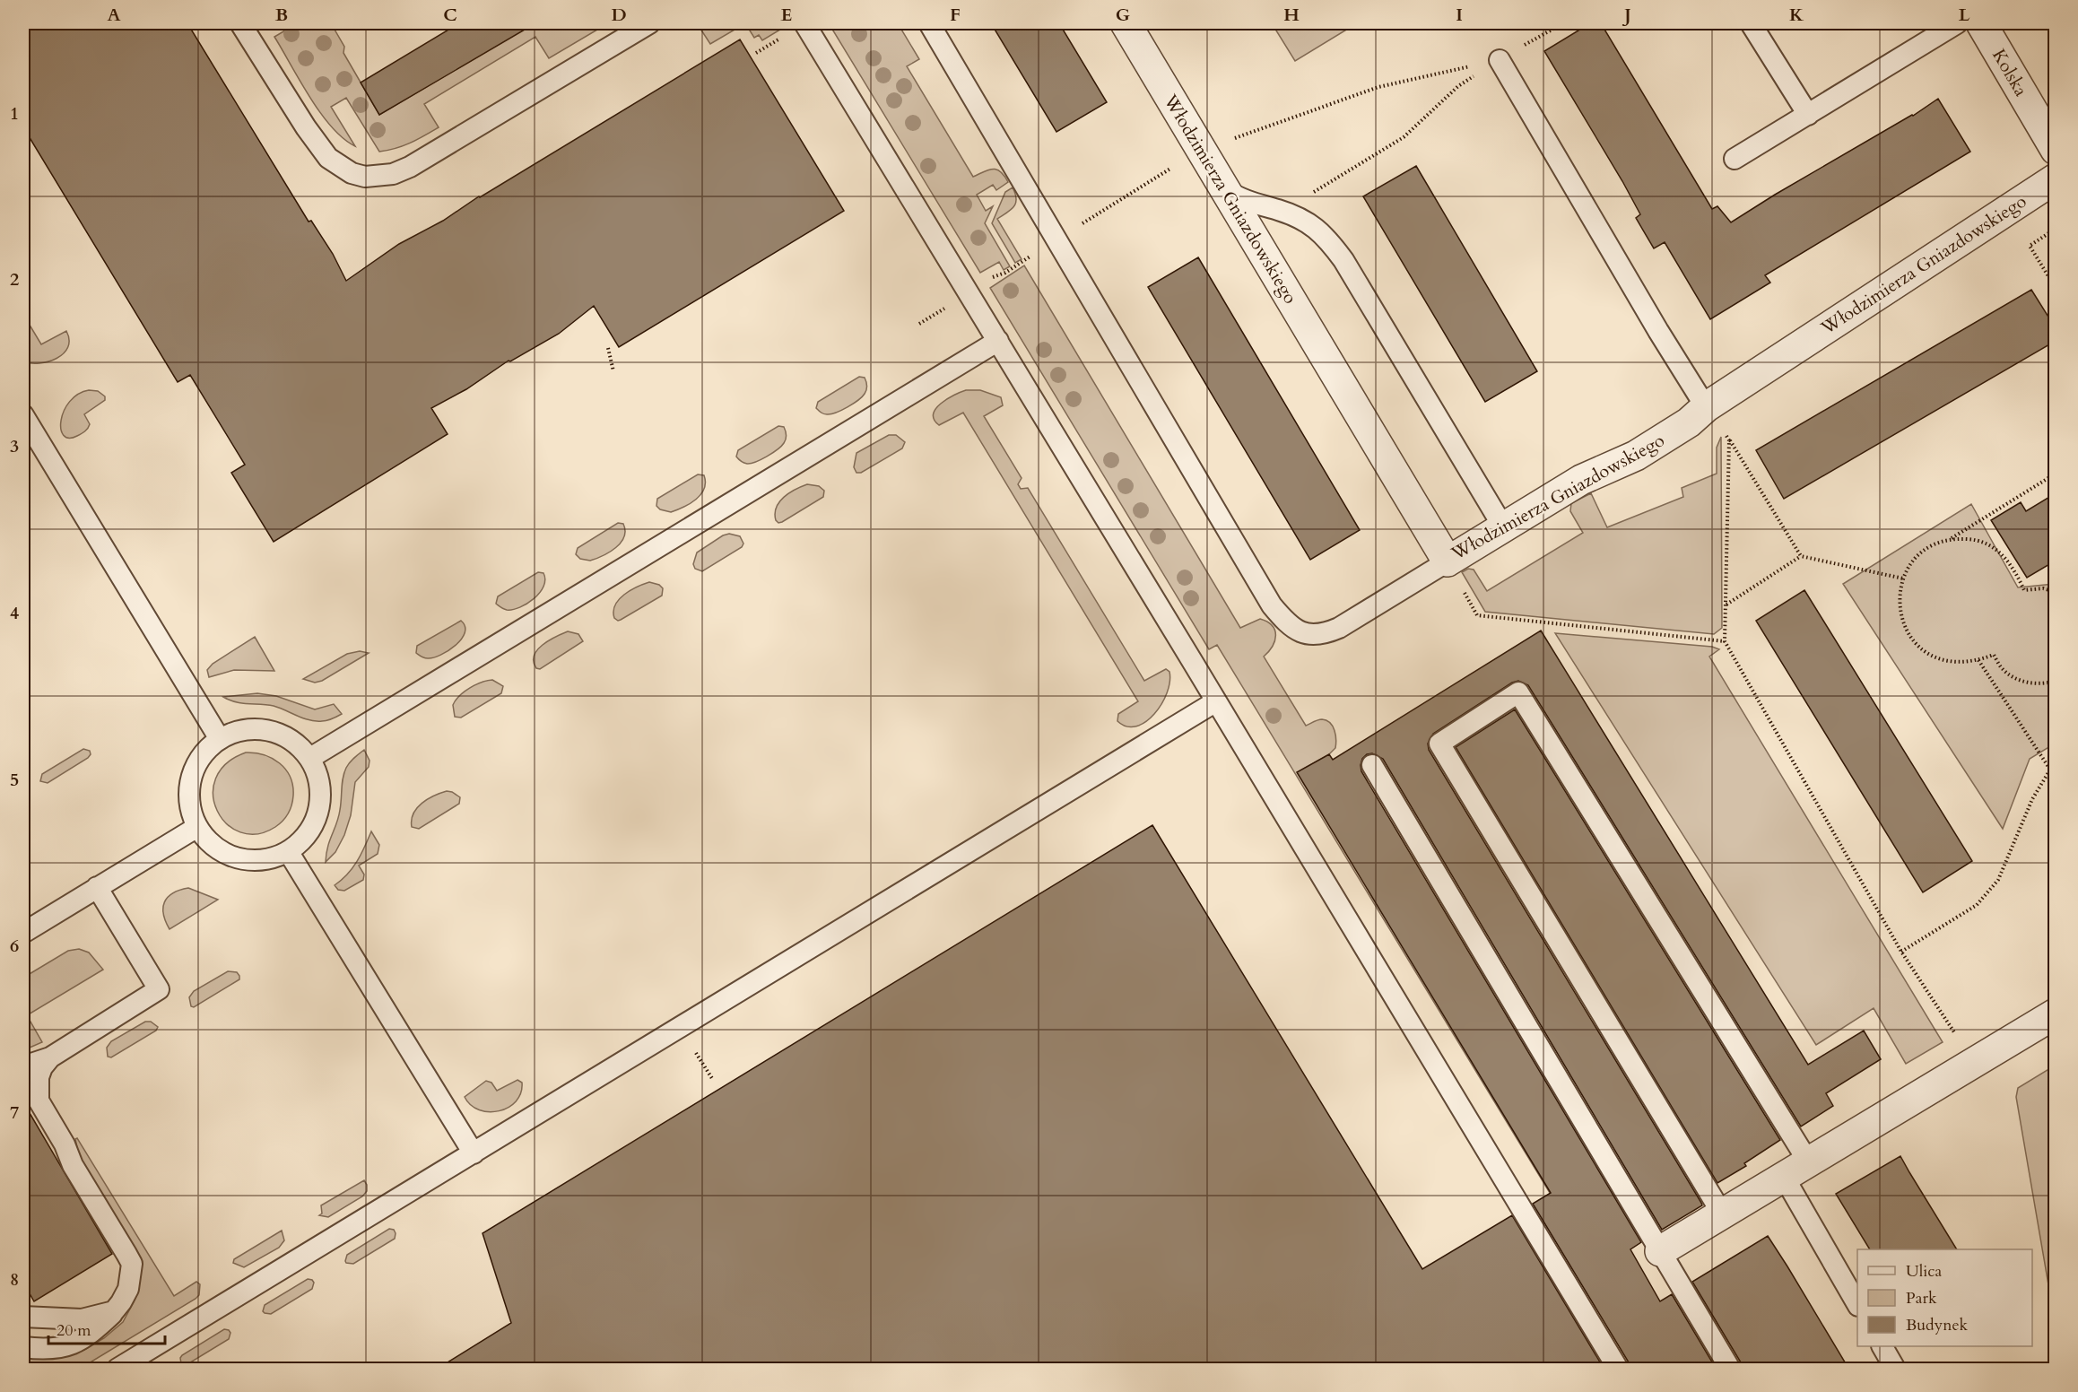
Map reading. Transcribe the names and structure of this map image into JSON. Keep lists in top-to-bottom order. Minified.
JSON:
{"streets":{"street":["Kolska","Włodzimierza Gniazdowskiego"]},"legend":["Ulica","Park","Budynek"],"scale_bar":"20 m","grid":{"columns":["A","B","C","D","E","F","G","H","I","J","K","L"],"rows":["1","2","3","4","5","6","7","8"]}}
